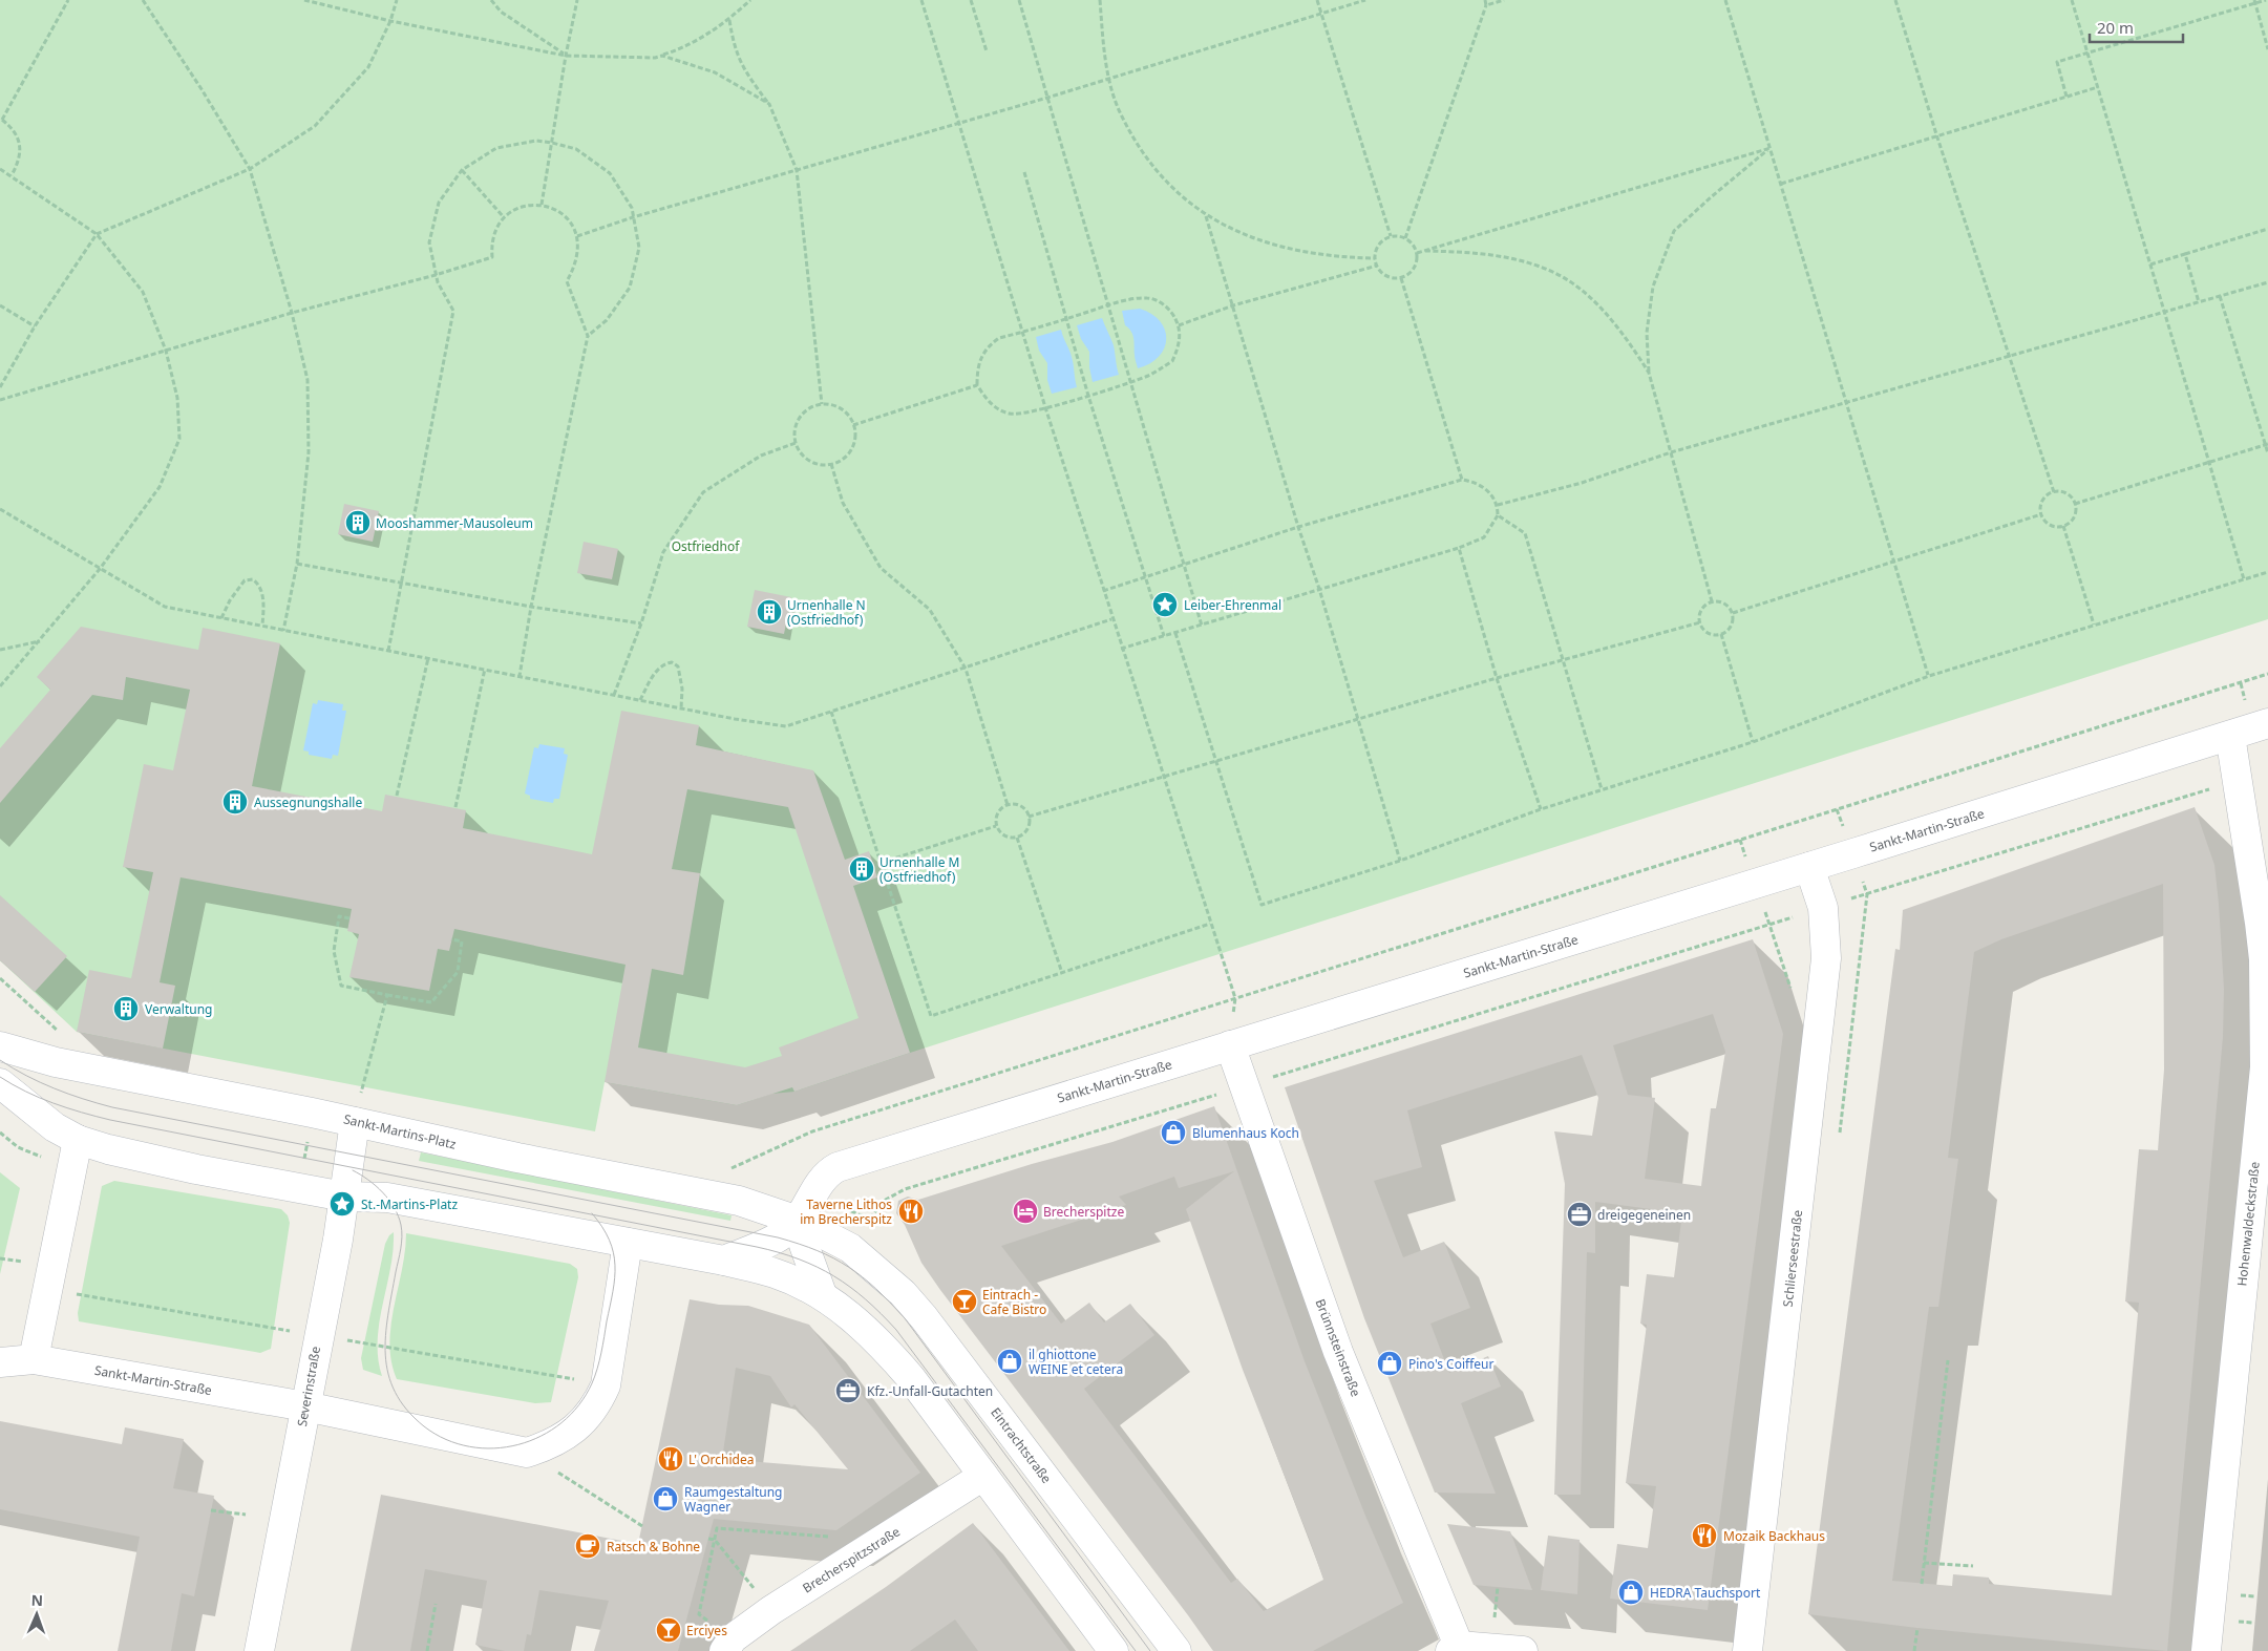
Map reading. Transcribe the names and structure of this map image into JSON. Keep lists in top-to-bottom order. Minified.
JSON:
{"streets":{"street":["Sankt-Martin-Straße","Sankt-Martins-Platz","Hohenwaldeckstraße","Schlierseestraße","Brünnsteinstraße","Severinstraße","Eintrachtstraße","Brecherspitzstraße"]},"crossings":[["Sankt-Martin-Straße","Sankt-Martins-Platz"],["Sankt-Martin-Straße","Hohenwaldeckstraße"],["Sankt-Martin-Straße","Schlierseestraße"],["Sankt-Martin-Straße","Brünnsteinstraße"],["Sankt-Martin-Straße","Severinstraße"],["Sankt-Martin-Straße","Eintrachtstraße"],["Sankt-Martins-Platz","Severinstraße"],["Sankt-Martins-Platz","Eintrachtstraße"]],"parks":["Ostfriedhof"],"places":{"building":["Mooshammer-Mausoleum","Urnenhalle N (Ostfriedhof)","Aussegnungshalle","Urnenhalle M (Ostfriedhof)","Verwaltung"],"place":["Leiber-Ehrenmal","St.-Martins-Platz"],"shop":["Blumenhaus Koch","il ghiottone WEINE et cetera","Pino's Coiffeur","Raumgestaltung Wagner","HEDRA Tauchsport"],"restaurant":["Taverne Lithos im Brecherspitz","L' Orchidea","Mozaik Backhaus"],"hotel":["Brecherspitze"],"office":["dreigegeneinen","Kfz.-Unfall-Gutachten"],"bar":["Eintrach - Cafe Bistro","Erciyes"],"cafe":["Ratsch & Bohne"]},"scale_bar":"20 m","north":"top"}
